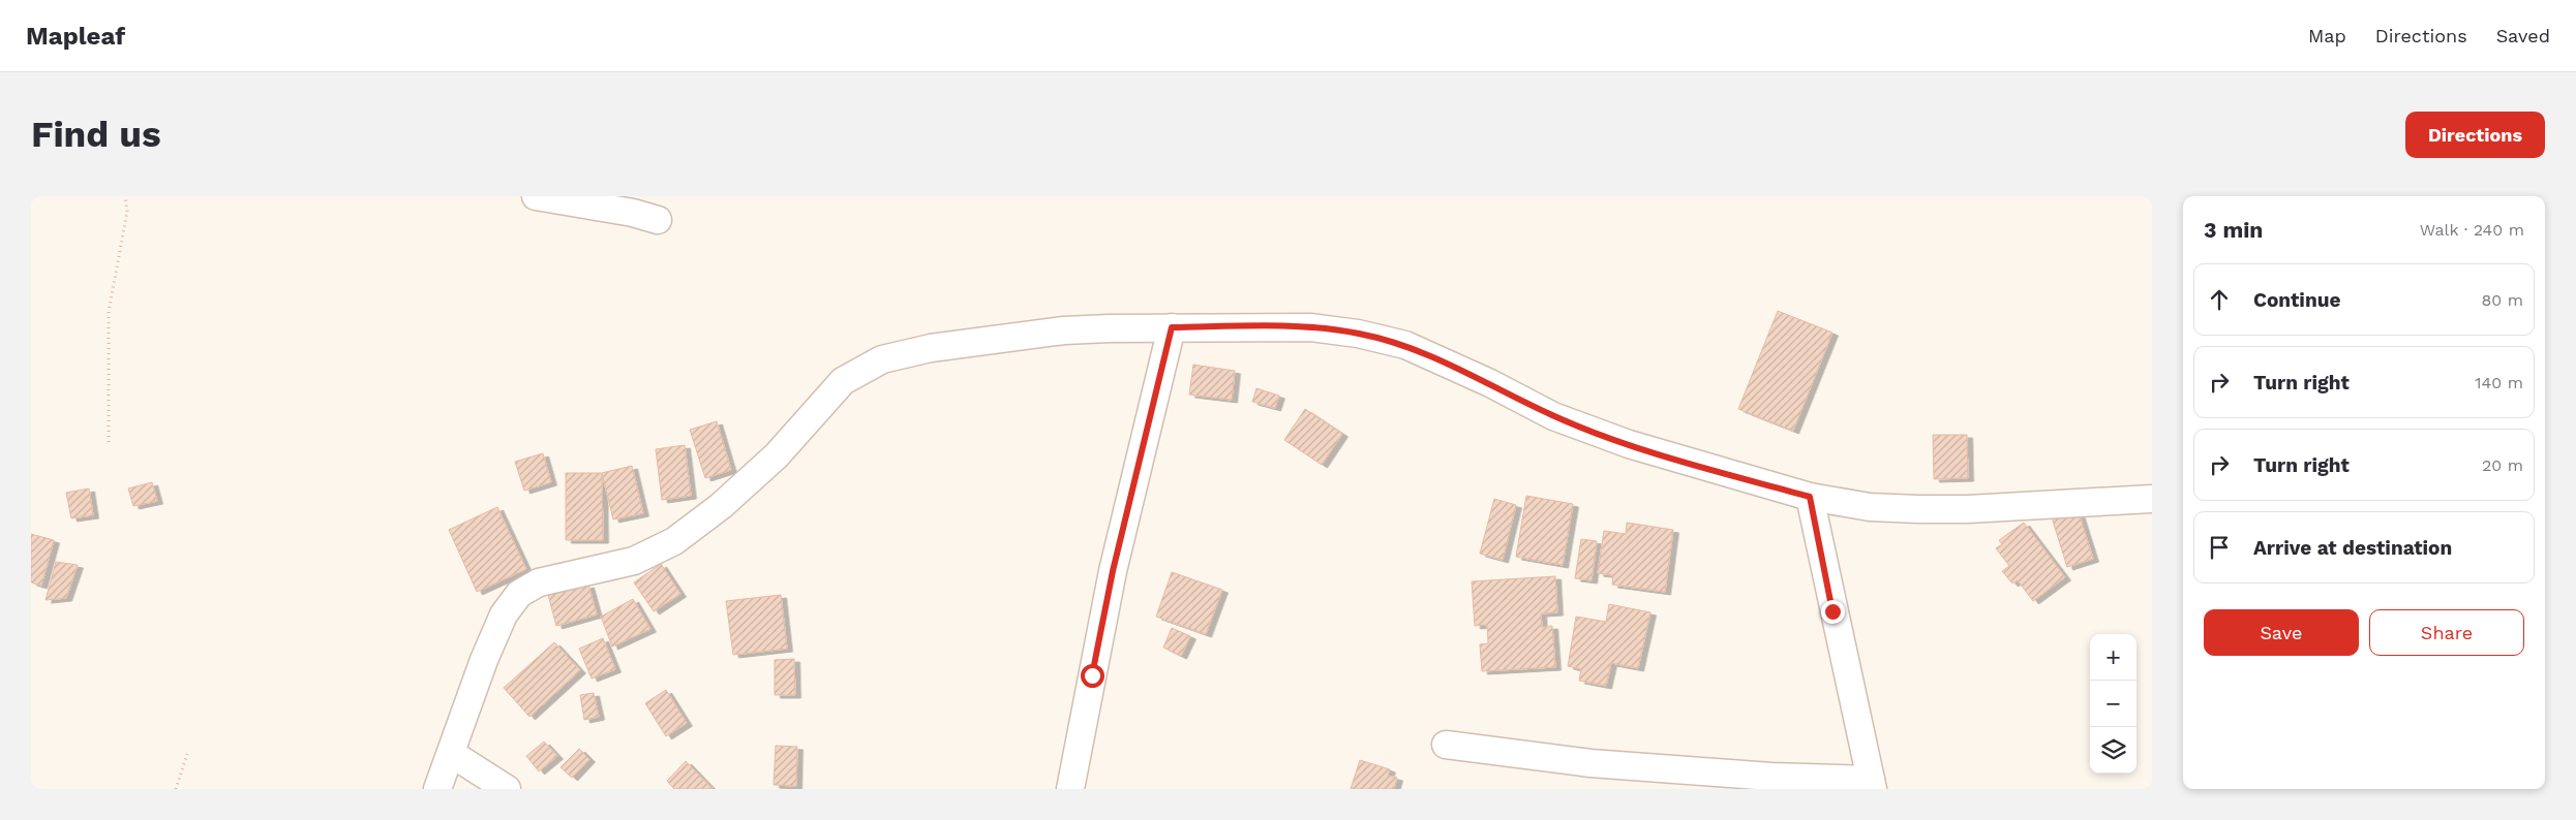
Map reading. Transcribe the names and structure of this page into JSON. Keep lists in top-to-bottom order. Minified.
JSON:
{"page":{"header":"Mapleaf","nav":["Map","Directions","Saved"],"buttons":["Directions",["Save","Share"]],"title":"Find us","heading":["3 min","Walk · 240 m"],"list":[["Continue","80 m"],["Turn right","140 m"],["Turn right","20 m"],"Arrive at destination"],"map_buttons":["+","−"]}}
